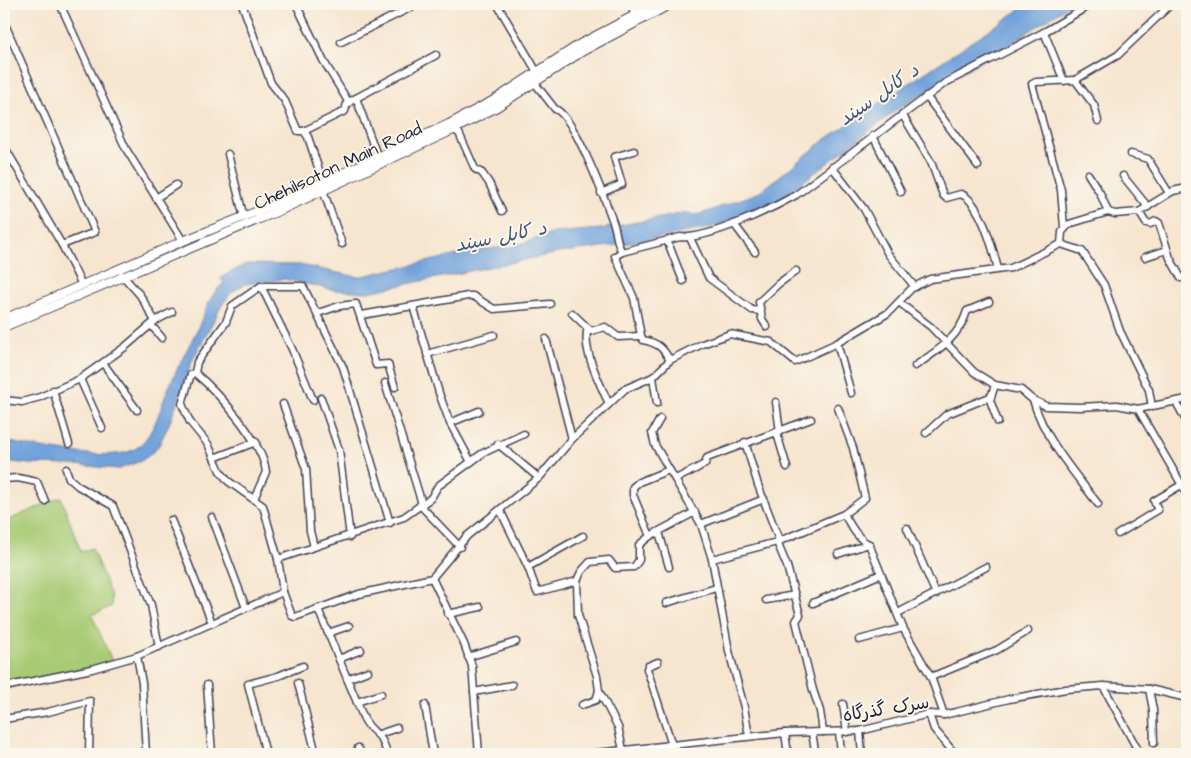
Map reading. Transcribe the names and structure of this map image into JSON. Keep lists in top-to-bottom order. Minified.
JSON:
{"streets":{"main road":["Chehilsoton Main Road"],"street":["سرک گذرگاه"]},"water":["د کابل سيند"]}
